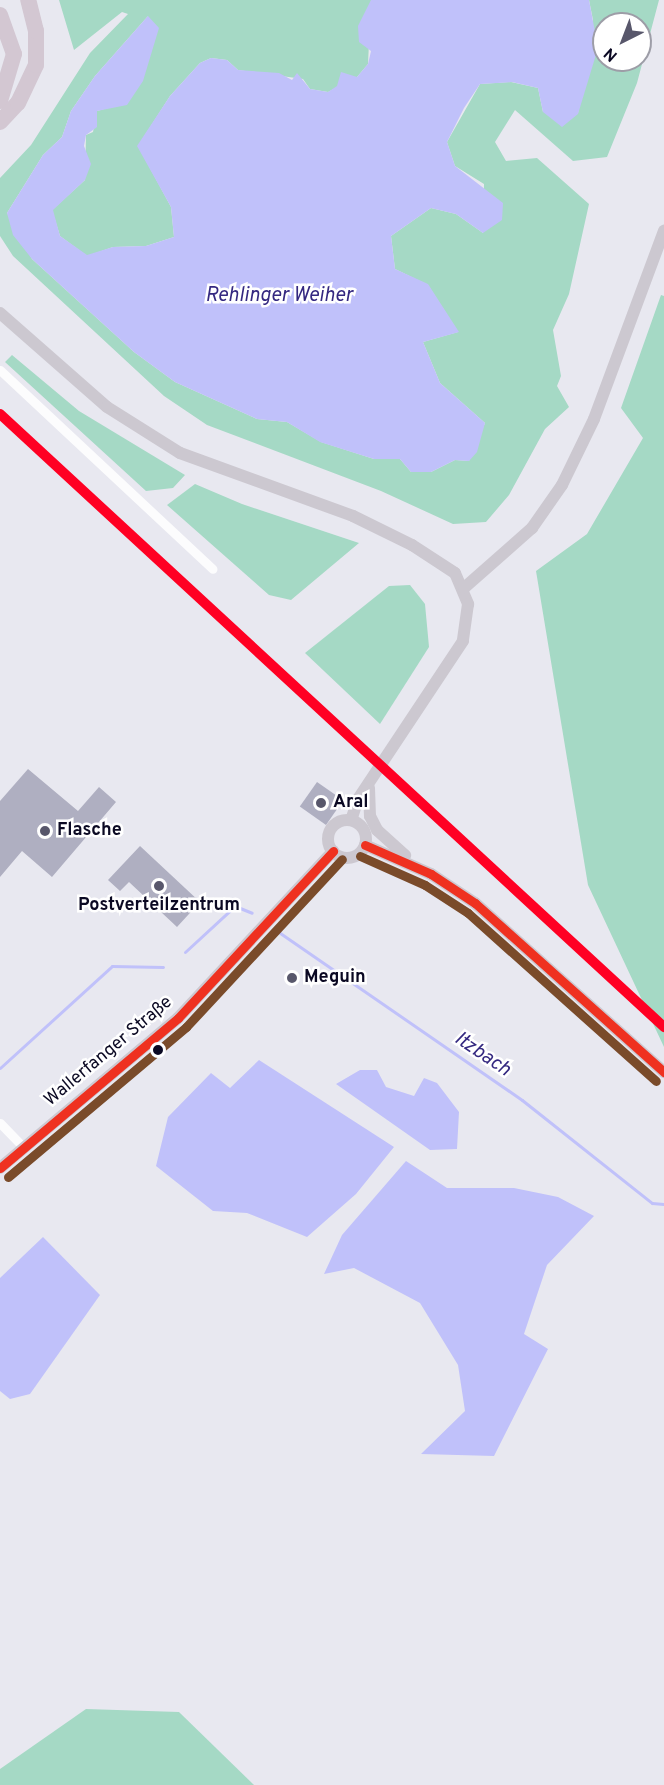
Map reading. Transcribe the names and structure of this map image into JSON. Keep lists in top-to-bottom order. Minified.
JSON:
{"streets":{"main road":["Wallerfanger Straße"]},"water":["Rehlinger Weiher","Itzbach"],"places":["Aral","Flasche","Postverteilzentrum","Meguin"],"north":"bottom left"}
